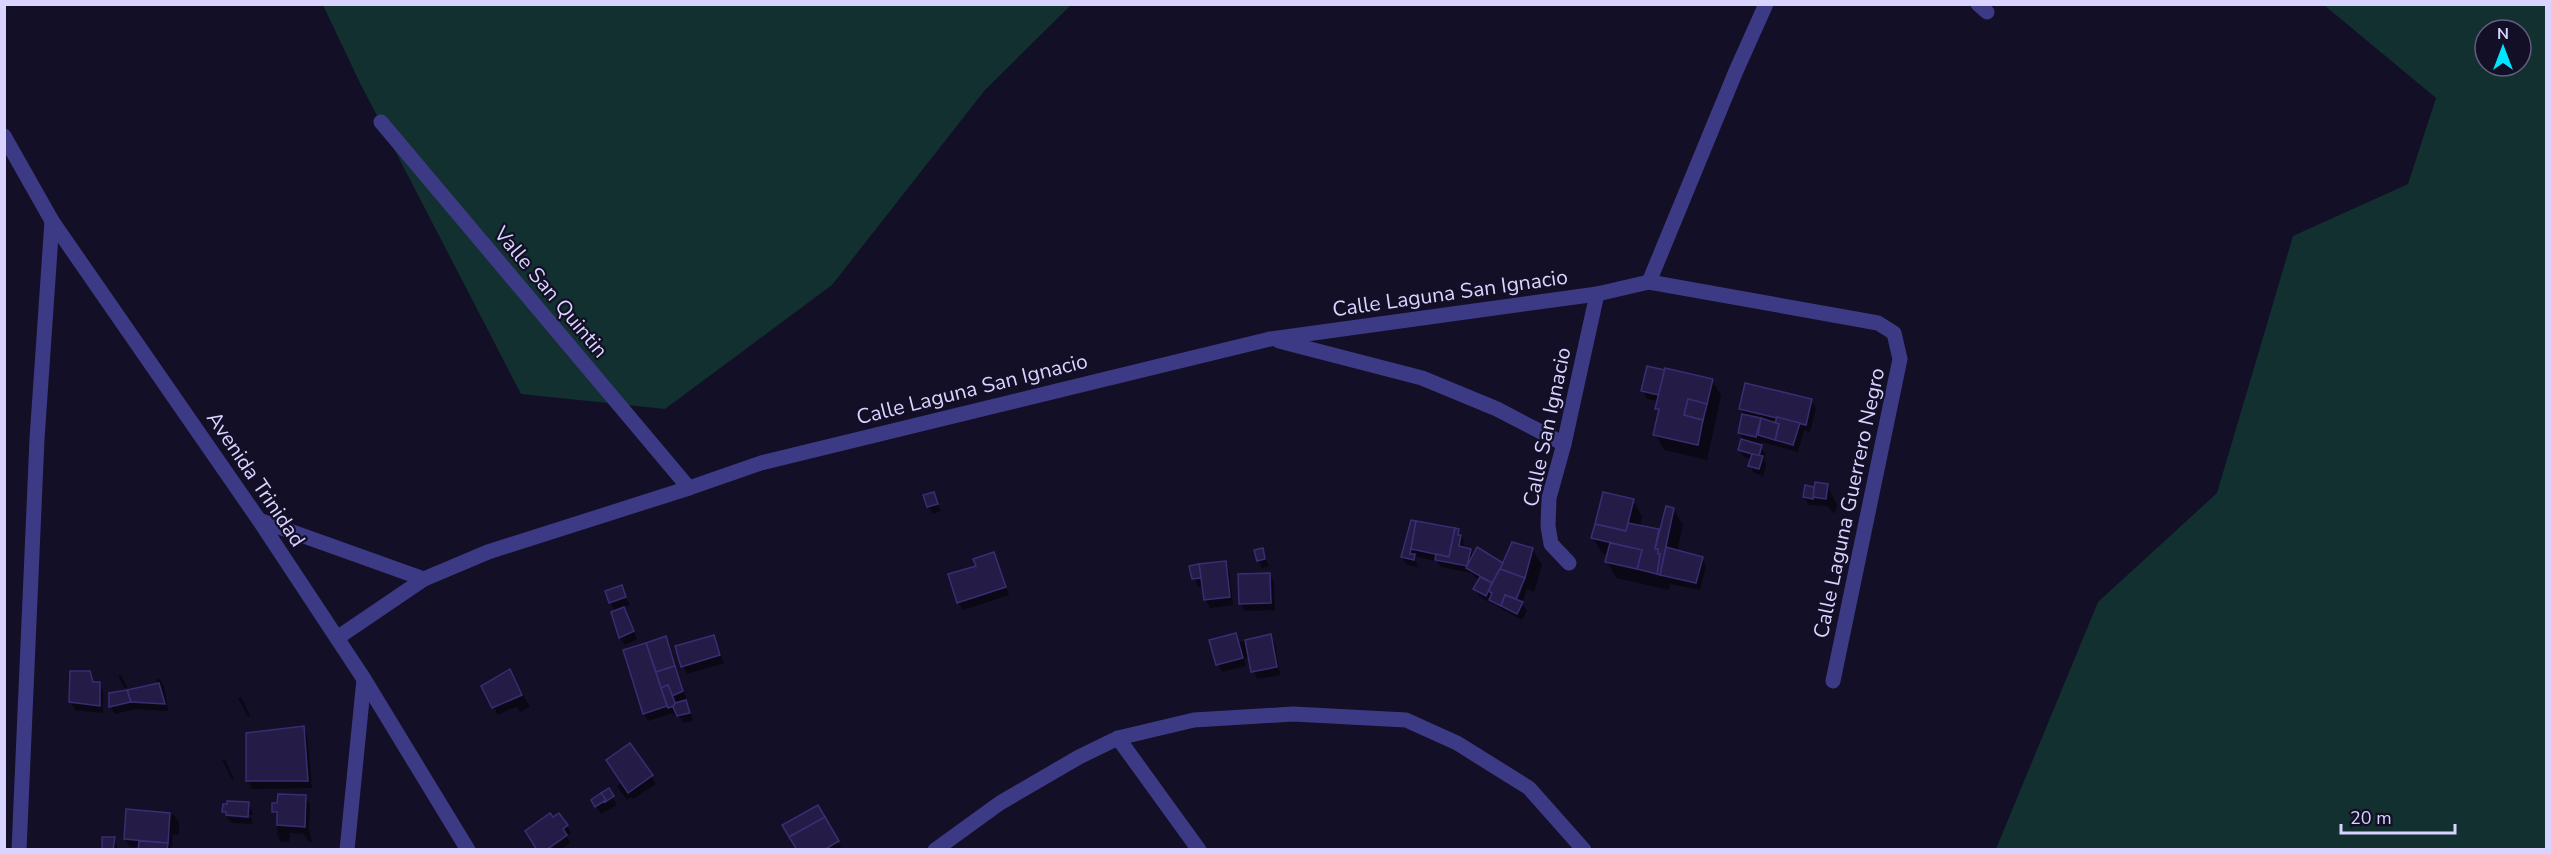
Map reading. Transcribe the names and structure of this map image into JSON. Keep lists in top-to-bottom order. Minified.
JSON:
{"streets":{"street":["Valle San Quintin","Calle Laguna San Ignacio","Calle San Ignacio","Avenida Trinidad","Calle Laguna Guerrero Negro"]},"crossings":[["Valle San Quintin","Calle Laguna San Ignacio"],["Calle Laguna San Ignacio","Calle San Ignacio"],["Calle Laguna San Ignacio","Avenida Trinidad"],["Calle Laguna San Ignacio","Calle Laguna Guerrero Negro"]],"scale_bar":"20 m","north":"top"}
